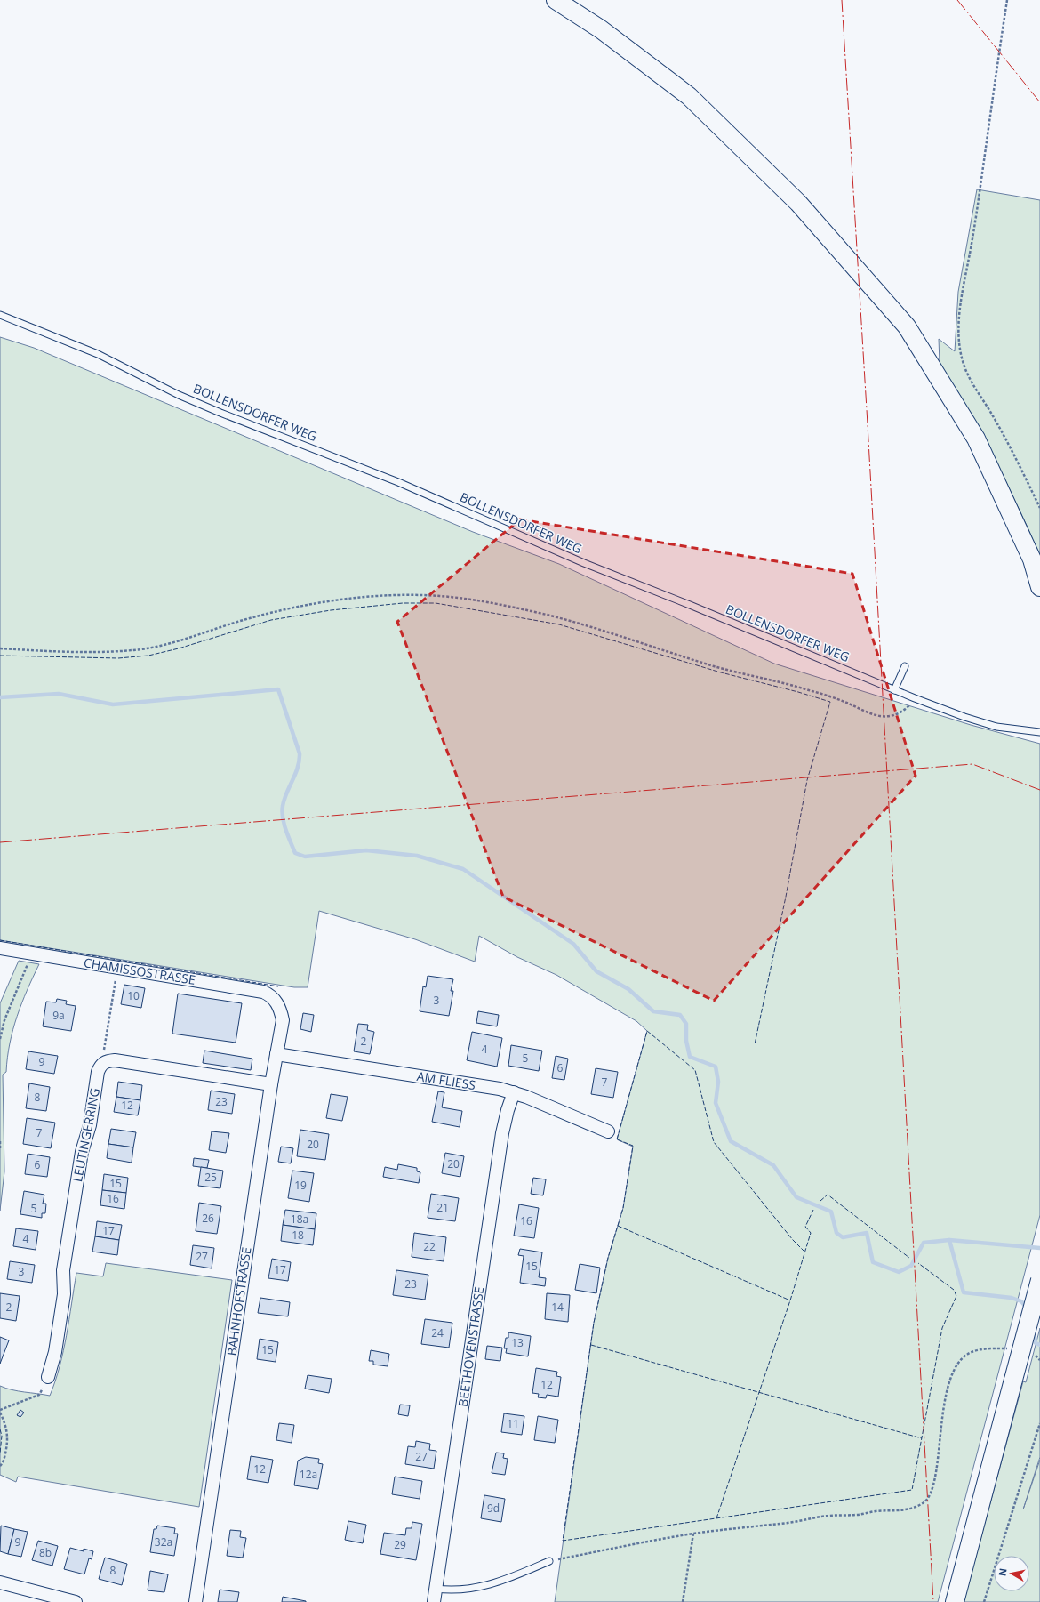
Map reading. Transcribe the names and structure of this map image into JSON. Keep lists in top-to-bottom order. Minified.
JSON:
{"streets":{"street":["CHAMISSOSTRASSE","AM FLIESS","LEUTINGERRING","BAHNHOFSTRASSE","BEETHOVENSTRASSE"],"lane":["BOLLENSDORFER WEG"]},"crossings":[["CHAMISSOSTRASSE","BAHNHOFSTRASSE"],["AM FLIESS","BAHNHOFSTRASSE"],["AM FLIESS","BEETHOVENSTRASSE"]],"house_numbers":["10","3","9a","2","4","5","9","6","7","8","23","12","7","20","20","6","25","15","19","16","21","5","26","18a","16","17","18","4","22","27","15","17","3","23","2","14","24","13","15","12","11","27","12","12a","9d","9","32a","29","8b","8"],"north":"left"}
